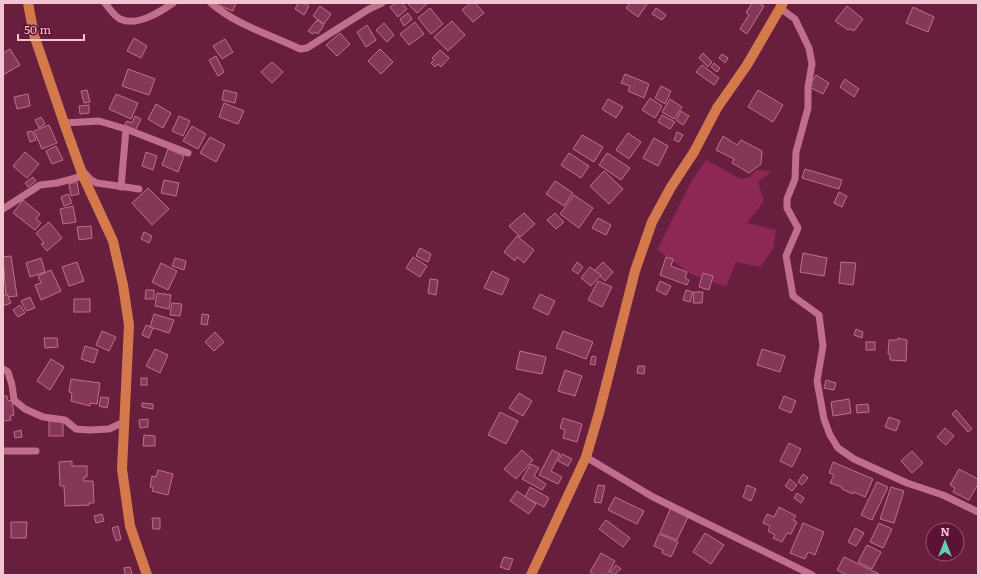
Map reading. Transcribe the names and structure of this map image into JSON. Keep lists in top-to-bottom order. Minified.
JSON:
{"scale_bar":"50 m","north":"top"}
